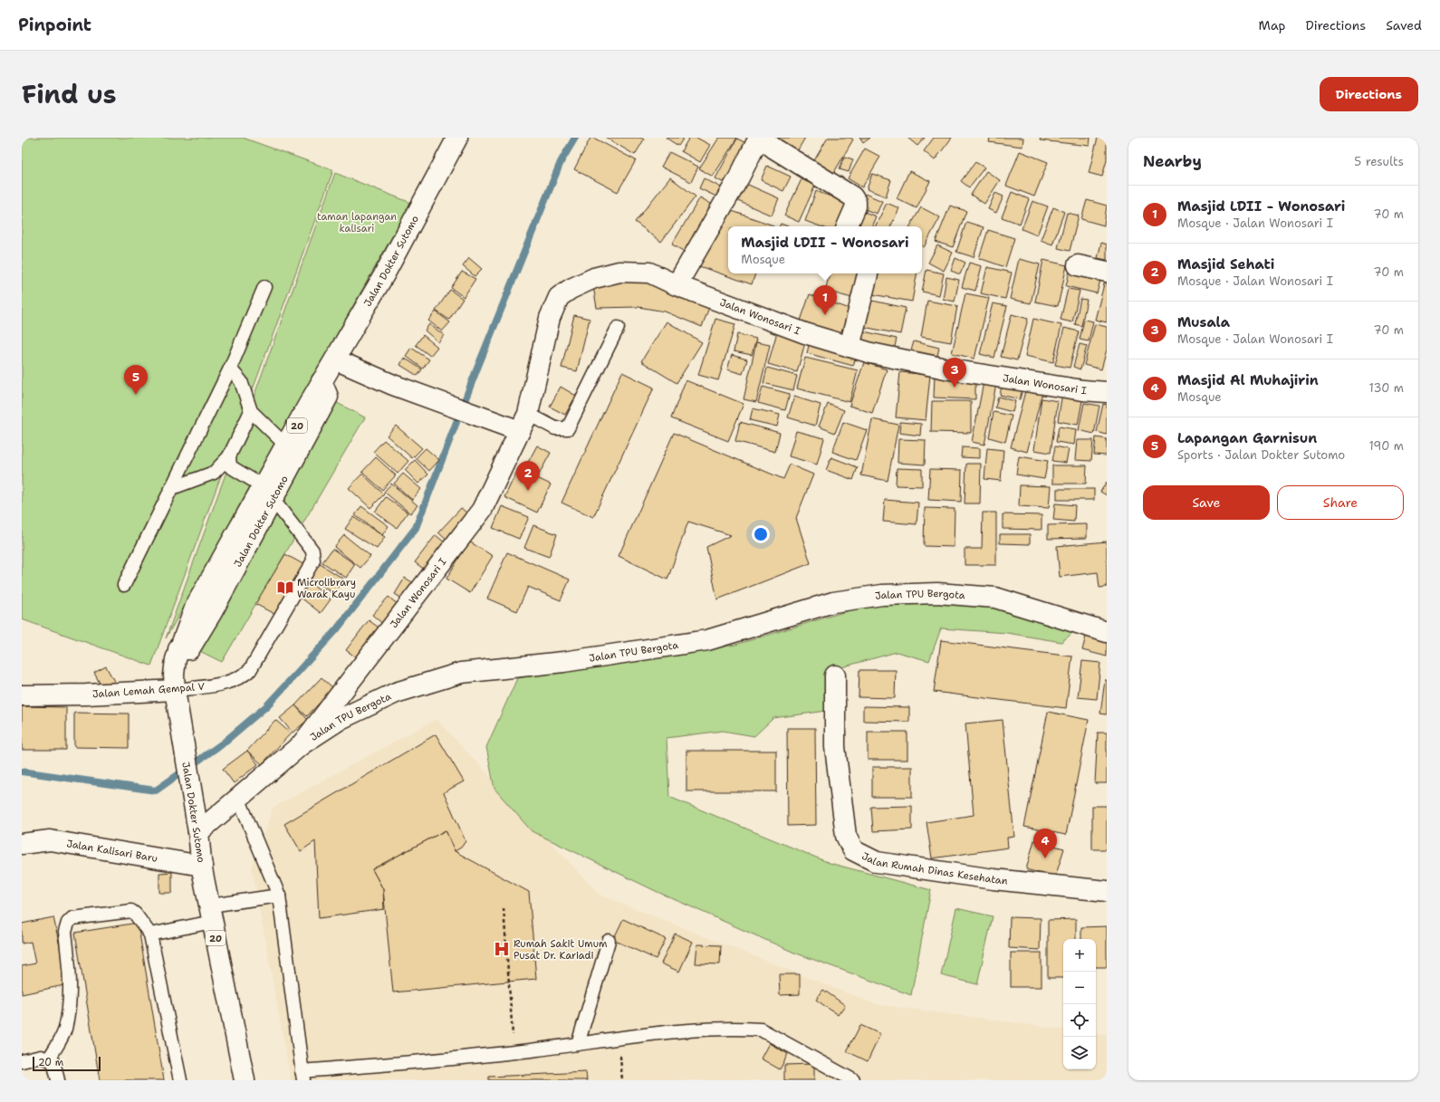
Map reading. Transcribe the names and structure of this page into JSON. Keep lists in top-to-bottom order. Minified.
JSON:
{"streets":{"main road":["Jalan Dokter Sutomo","Jalan Wonosari I","20","Jalan TPU Bergota","Jalan Lemah Gempal V","Jalan Kalisari Baru","Jalan Rumah Dinas Kesehatan"]},"crossings":[["Jalan Dokter Sutomo","Jalan TPU Bergota"],["Jalan Dokter Sutomo","Jalan Lemah Gempal V"],["Jalan Dokter Sutomo","Jalan Kalisari Baru"],["Jalan Wonosari I","Jalan TPU Bergota"]],"parks":["taman lapangan kalisari"],"places":{"library":["Microlibrary Warak Kayu"],"hospital":["Rumah Sakit Umum Pusat Dr. Kariadi"]},"scale_bar":"20 m","page":{"header":"Pinpoint","nav":["Map","Directions","Saved"],"title":"Find us","buttons":["Directions",["Save","Share"]],"heading":["Nearby","5 results"],"list":[{"mark":"1","name":"Masjid LDII - Wonosari","note":"Mosque · Jalan Wonosari I","value":"70 m"},{"mark":"2","name":"Masjid Sehati","note":"Mosque · Jalan Wonosari I","value":"70 m"},{"mark":"3","name":"Musala","note":"Mosque · Jalan Wonosari I","value":"70 m"},{"mark":"4","name":"Masjid Al Muhajirin","note":"Mosque","value":"130 m"},{"mark":"5","name":"Lapangan Garnisun","note":"Sports · Jalan Dokter Sutomo","value":"190 m"}],"popup":["Masjid LDII - Wonosari","Mosque"],"pins":["1","3","5","2","4"],"map_buttons":["+","−"],"scale":"20 m"}}
